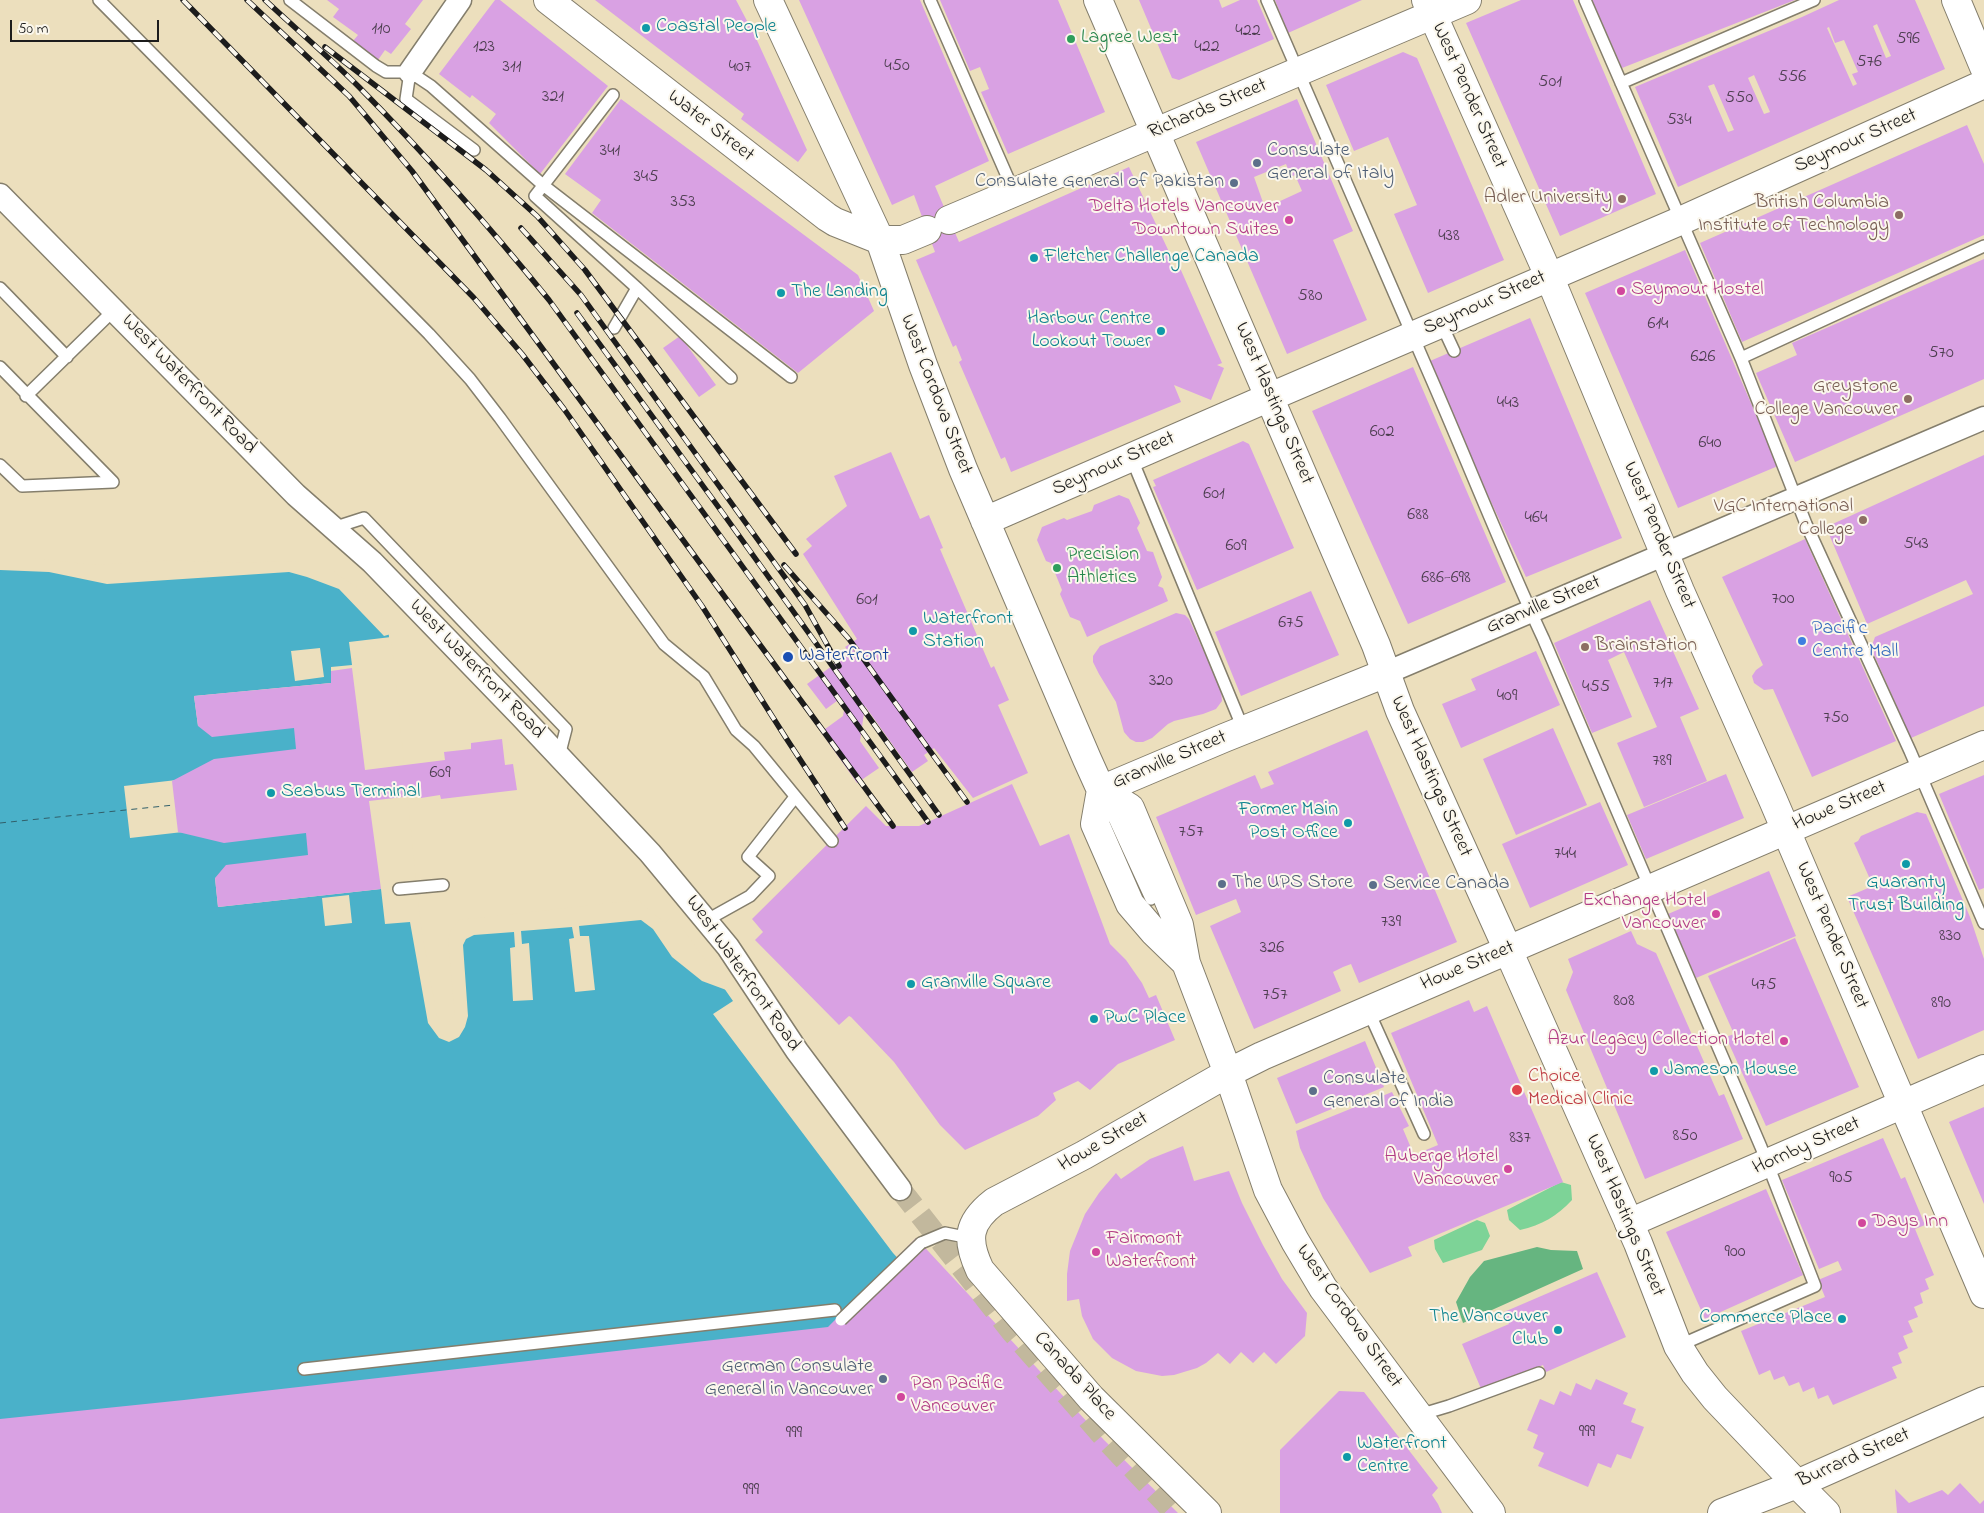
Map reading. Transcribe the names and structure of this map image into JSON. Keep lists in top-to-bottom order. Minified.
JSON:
{"streets":{"main road":["West Pender Street","Richards Street","Water Street","Seymour Street","West Cordova Street","West Hastings Street","Granville Street","Howe Street","Hornby Street","Canada Place","Burrard Street"],"street":["West Waterfront Road"]},"crossings":[["West Pender Street","Richards Street"],["West Pender Street","Seymour Street"],["West Pender Street","Granville Street"],["West Pender Street","Howe Street"],["West Pender Street","Hornby Street"],["Richards Street","Water Street"],["Richards Street","West Cordova Street"],["Richards Street","West Hastings Street"],["Water Street","West Cordova Street"],["Seymour Street","West Cordova Street"],["Seymour Street","West Hastings Street"],["West Cordova Street","Granville Street"],["West Cordova Street","Howe Street"],["West Hastings Street","Granville Street"],["West Hastings Street","Howe Street"],["West Hastings Street","Hornby Street"],["West Hastings Street","Burrard Street"],["Howe Street","Canada Place"]],"places":["Coastal People","Lagree West","Consulate General of Italy","Consulate General of Pakistan","Adler University","British Columbia Institute of Technology","Delta Hotels Vancouver Downtown Suites","Fletcher Challenge Canada","Seymour Hostel","The Landing","Harbour Centre Lookout Tower","Greystone College Vancouver","VGC International College","Precision Athletics","Waterfront Station","Pacific Centre Mall","Brainstation","Waterfront","Seabus Terminal","Former Main Post Office","Guaranty Trust Building","The UPS Store","Service Canada","Exchange Hotel Vancouver","Granville Square","PwC Place","Azur Legacy Collection Hotel","Jameson House","Choice Medical Clinic","Consulate General of India","Auberge Hotel Vancouver","Days Inn","Fairmont Waterfront","Commerce Place","The Vancouver Club","German Consulate General in Vancouver","Pan Pacific Vancouver","Waterfront Centre"],"house_numbers":["110","422","596","123","422","576","450","311","407","556","501","321","550","534","341","345","353","438","580","614","570","626","443","602","640","601","688","464","543","609","686-698","700","601","675","320","717","455","409","750","789","609","757","744","739","830","326","475","757","808","890","850","837","905","900","999","999","999"],"scale_bar":"50 m"}
